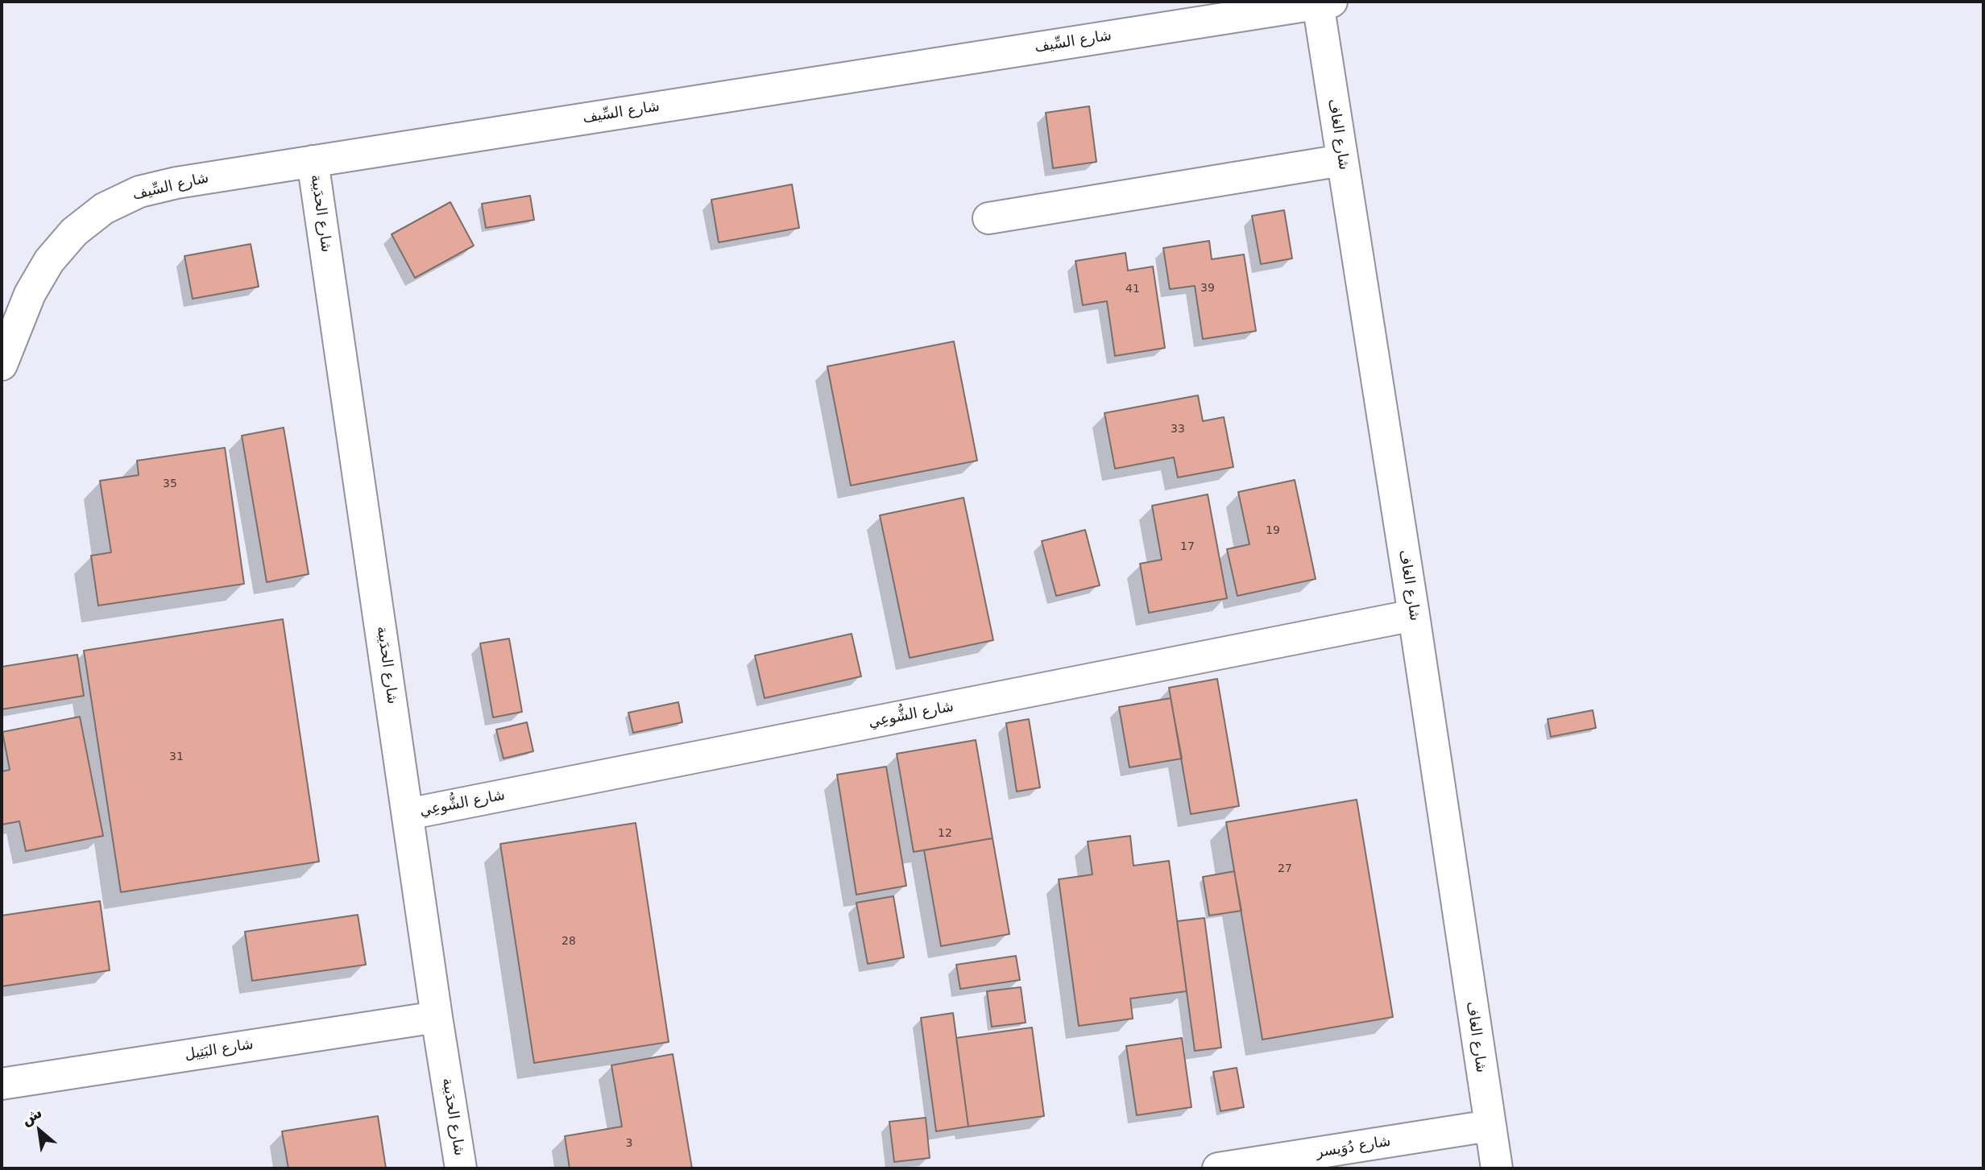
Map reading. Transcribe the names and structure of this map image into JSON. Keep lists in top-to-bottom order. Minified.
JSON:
{"streets":{"street":["شارع السِّيف","شارع الغاف","شارع الحدَيبة","شارع الشُّوعِي","شارع البَتِيل","شارع دُوَيسر"]},"crossings":[["شارع السِّيف","شارع الغاف"],["شارع السِّيف","شارع الحدَيبة"],["شارع الغاف","شارع الشُّوعِي"],["شارع الغاف","شارع دُوَيسر"],["شارع الحدَيبة","شارع الشُّوعِي"],["شارع الحدَيبة","شارع البَتِيل"]],"house_numbers":["39","41","33","35","19","17","31","12","27","28","3"],"north":"top left"}
